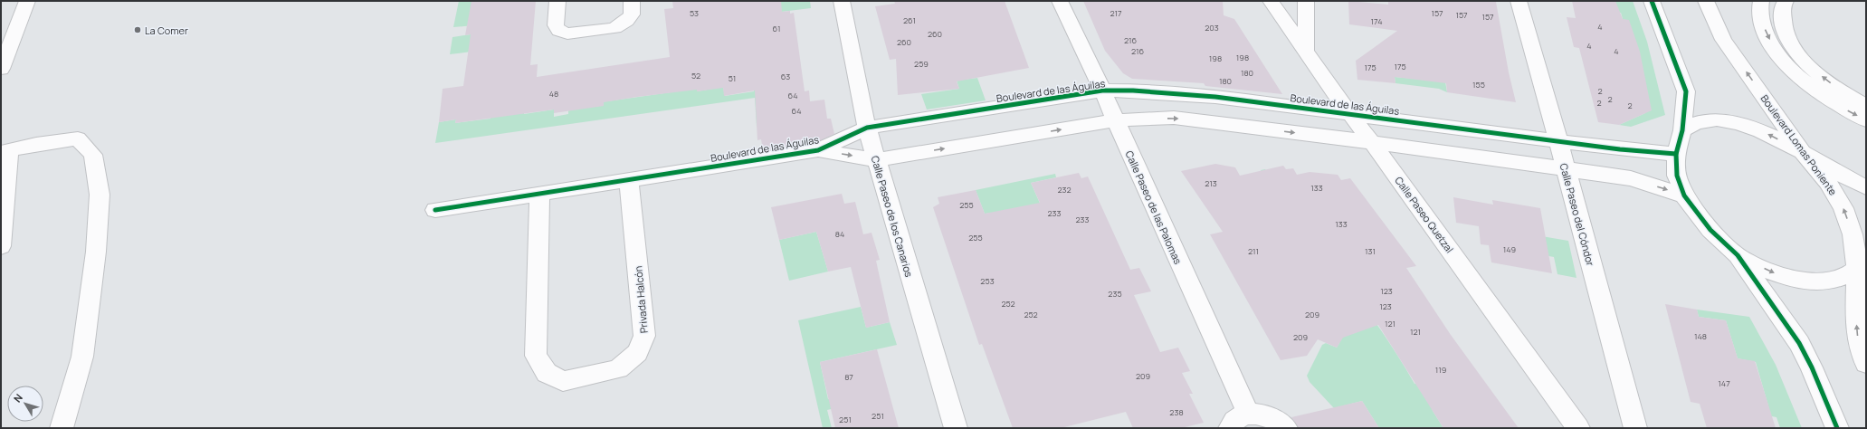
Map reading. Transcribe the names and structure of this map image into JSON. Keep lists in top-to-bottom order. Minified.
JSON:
{"streets":{"street":["Boulevard de las Águilas","Boulevard Lomas Poniente","Calle Paseo de las Palomas","Calle Paseo Quetzal","Calle Paseo del Cóndor","Calle Paseo de los Canarios","Privada Halcón"]},"crossings":[["Boulevard de las Águilas","Calle Paseo de las Palomas"],["Boulevard de las Águilas","Calle Paseo Quetzal"],["Boulevard de las Águilas","Calle Paseo del Cóndor"],["Boulevard de las Águilas","Calle Paseo de los Canarios"],["Boulevard de las Águilas","Privada Halcón"]],"places":["La Comer"],"house_numbers":["53","217","157","157","157","261","174","4","203","61","260","216","260","4","216","4","198","198","259","175","175","180","52","63","51","180","155","2","48","64","2","2","2","64","213","133","232","255","233","233","133","84","255","149","211","131","253","123","235","252","123","252","209","121","121","148","209","119","209","87","147","238","251","251"],"north":"top left"}
